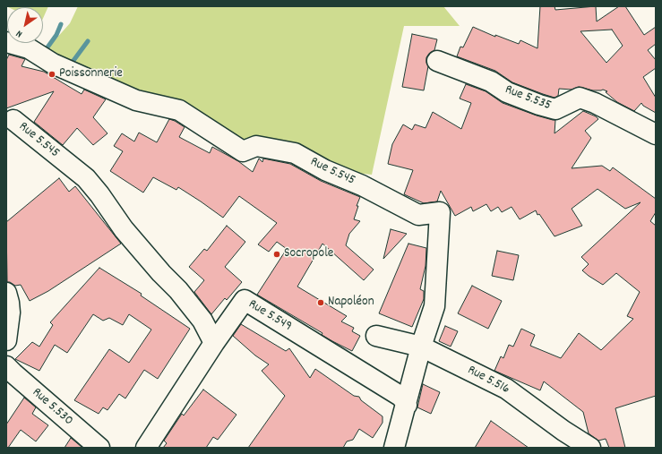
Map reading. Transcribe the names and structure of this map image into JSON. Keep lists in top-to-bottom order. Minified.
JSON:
{"streets":{"street":["Rue 5.535","Rue 5.545","Rue 5.549","Rue 5.516","Rue 5.530"]},"crossings":[["Rue 5.545","Rue 5.549"],["Rue 5.545","Rue 5.516"]],"places":["Poissonnerie","Socropole","Napoléon"],"north":"bottom left"}
